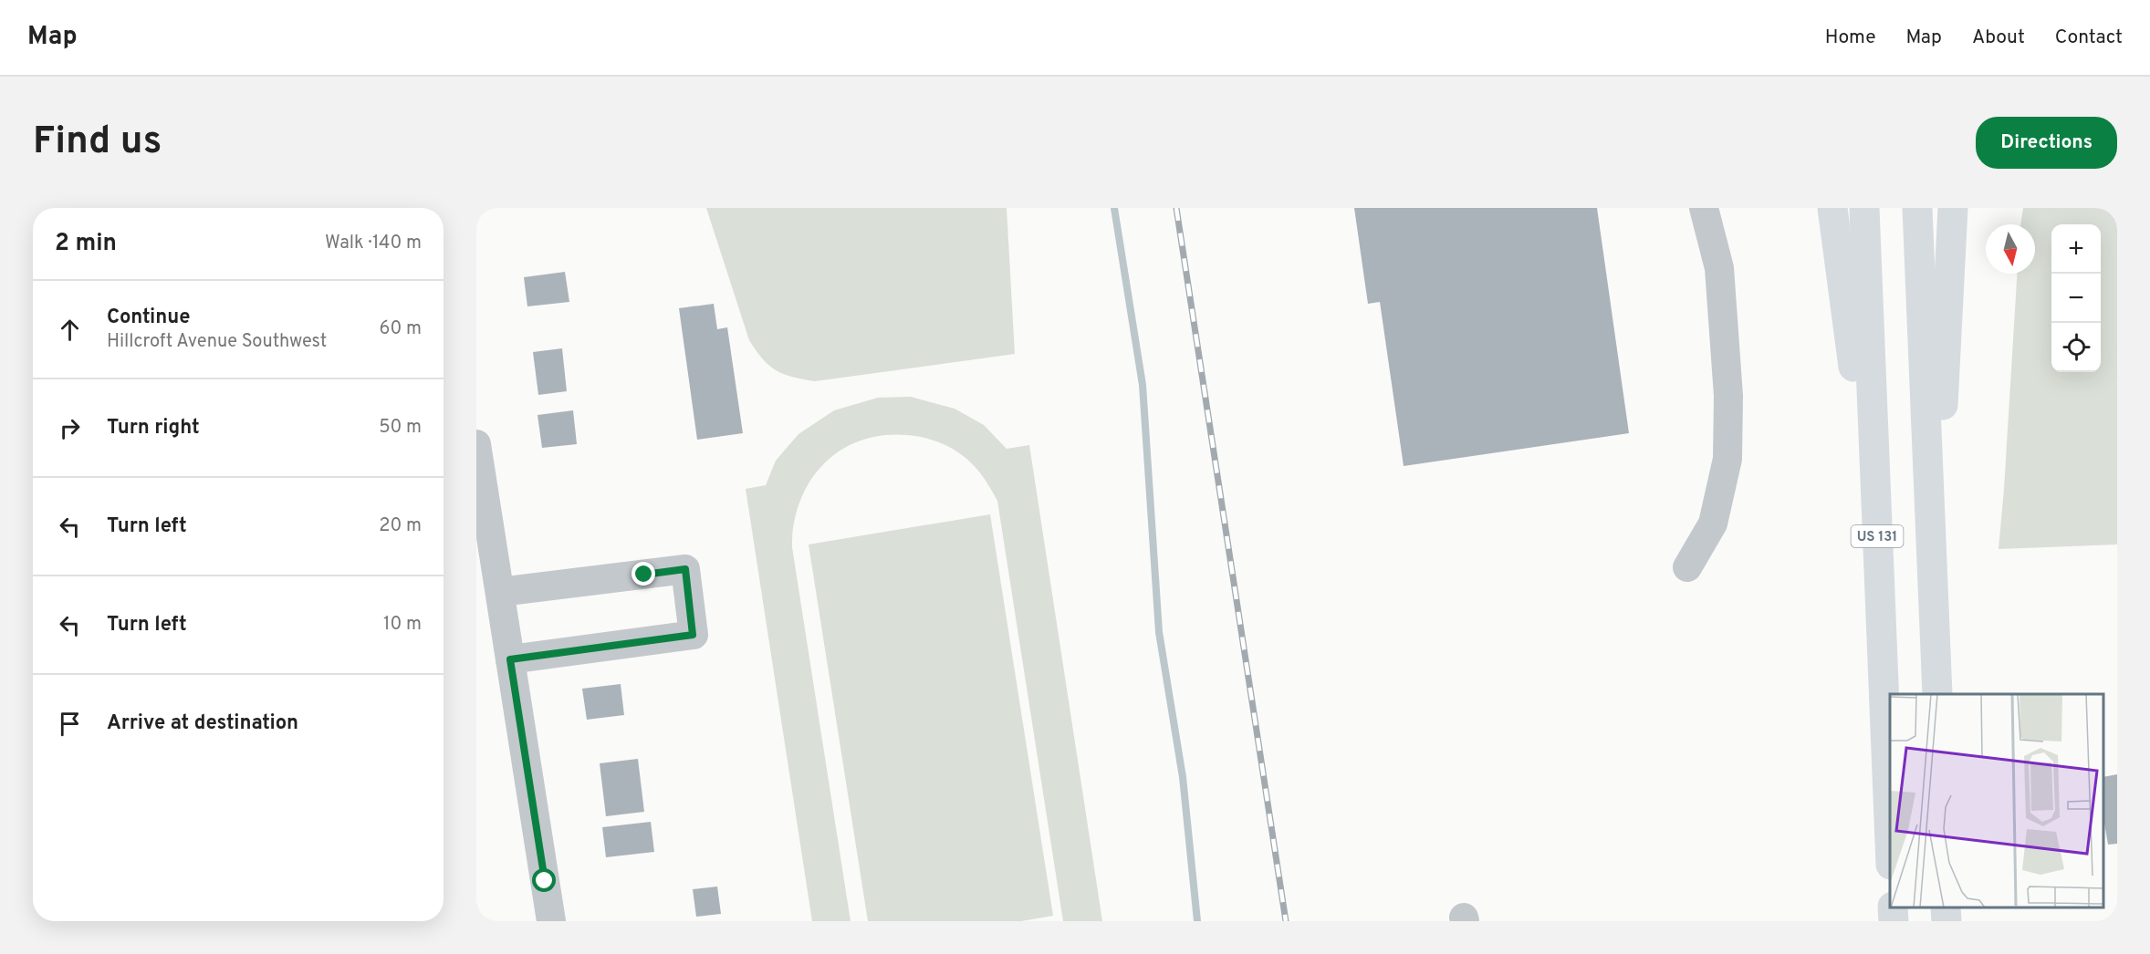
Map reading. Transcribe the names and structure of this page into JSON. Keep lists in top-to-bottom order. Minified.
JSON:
{"streets":{"highway":["US 131"]},"north":"bottom","page":{"header":"Map","nav":["Home","Map","About","Contact"],"buttons":"Directions","title":"Find us","heading":["2 min","Walk · 140 m"],"map_buttons":["+","−"],"list":[["Continue","Hillcroft Avenue Southwest","60 m"],["Turn right","50 m"],["Turn left","20 m"],["Turn left","10 m"],"Arrive at destination"]}}
